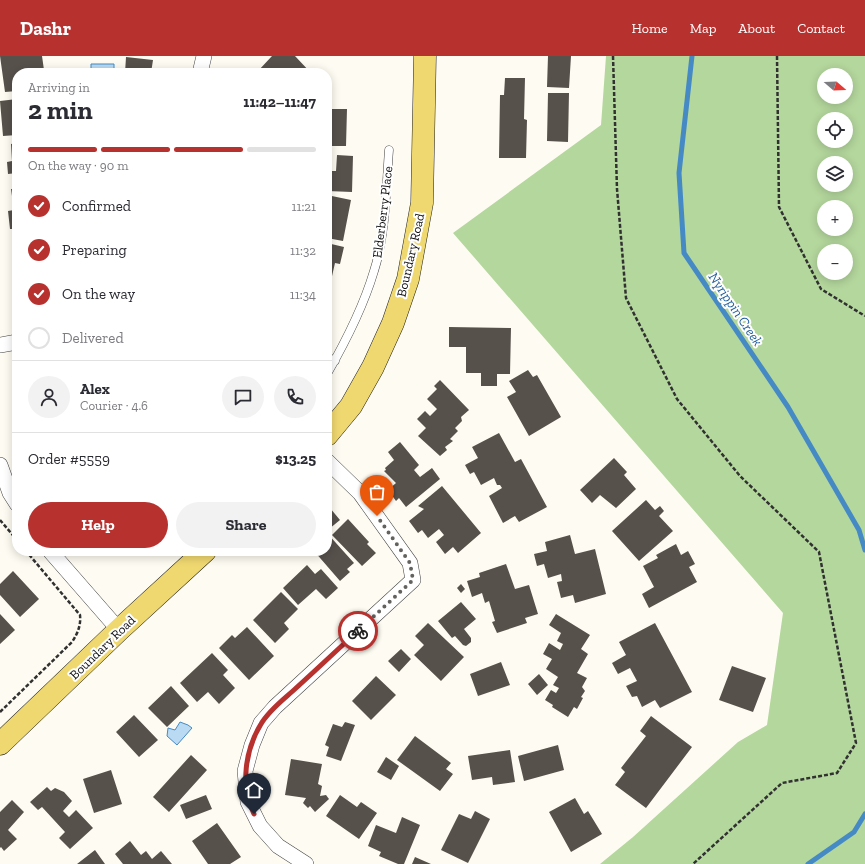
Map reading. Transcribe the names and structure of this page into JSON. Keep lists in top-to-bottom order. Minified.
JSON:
{"streets":{"main road":["Boundary Road"],"lane":["Elderberry Place"]},"water":["Nyrippin Creek"],"north":"right","page":{"header":"Dashr","nav":["Home","Map","About","Contact"],"map_buttons":["+","−"],"heading":["2 min","Arriving in","11:42–11:47"],"panel":["Alex","Courier · 4.6","Order #5559","$13.25"],"bar":"On the way · 90 m","list":[["Confirmed","11:21"],["Preparing","11:32"],["On the way","11:34"],"Delivered"],"buttons":["Help","Share"]}}
